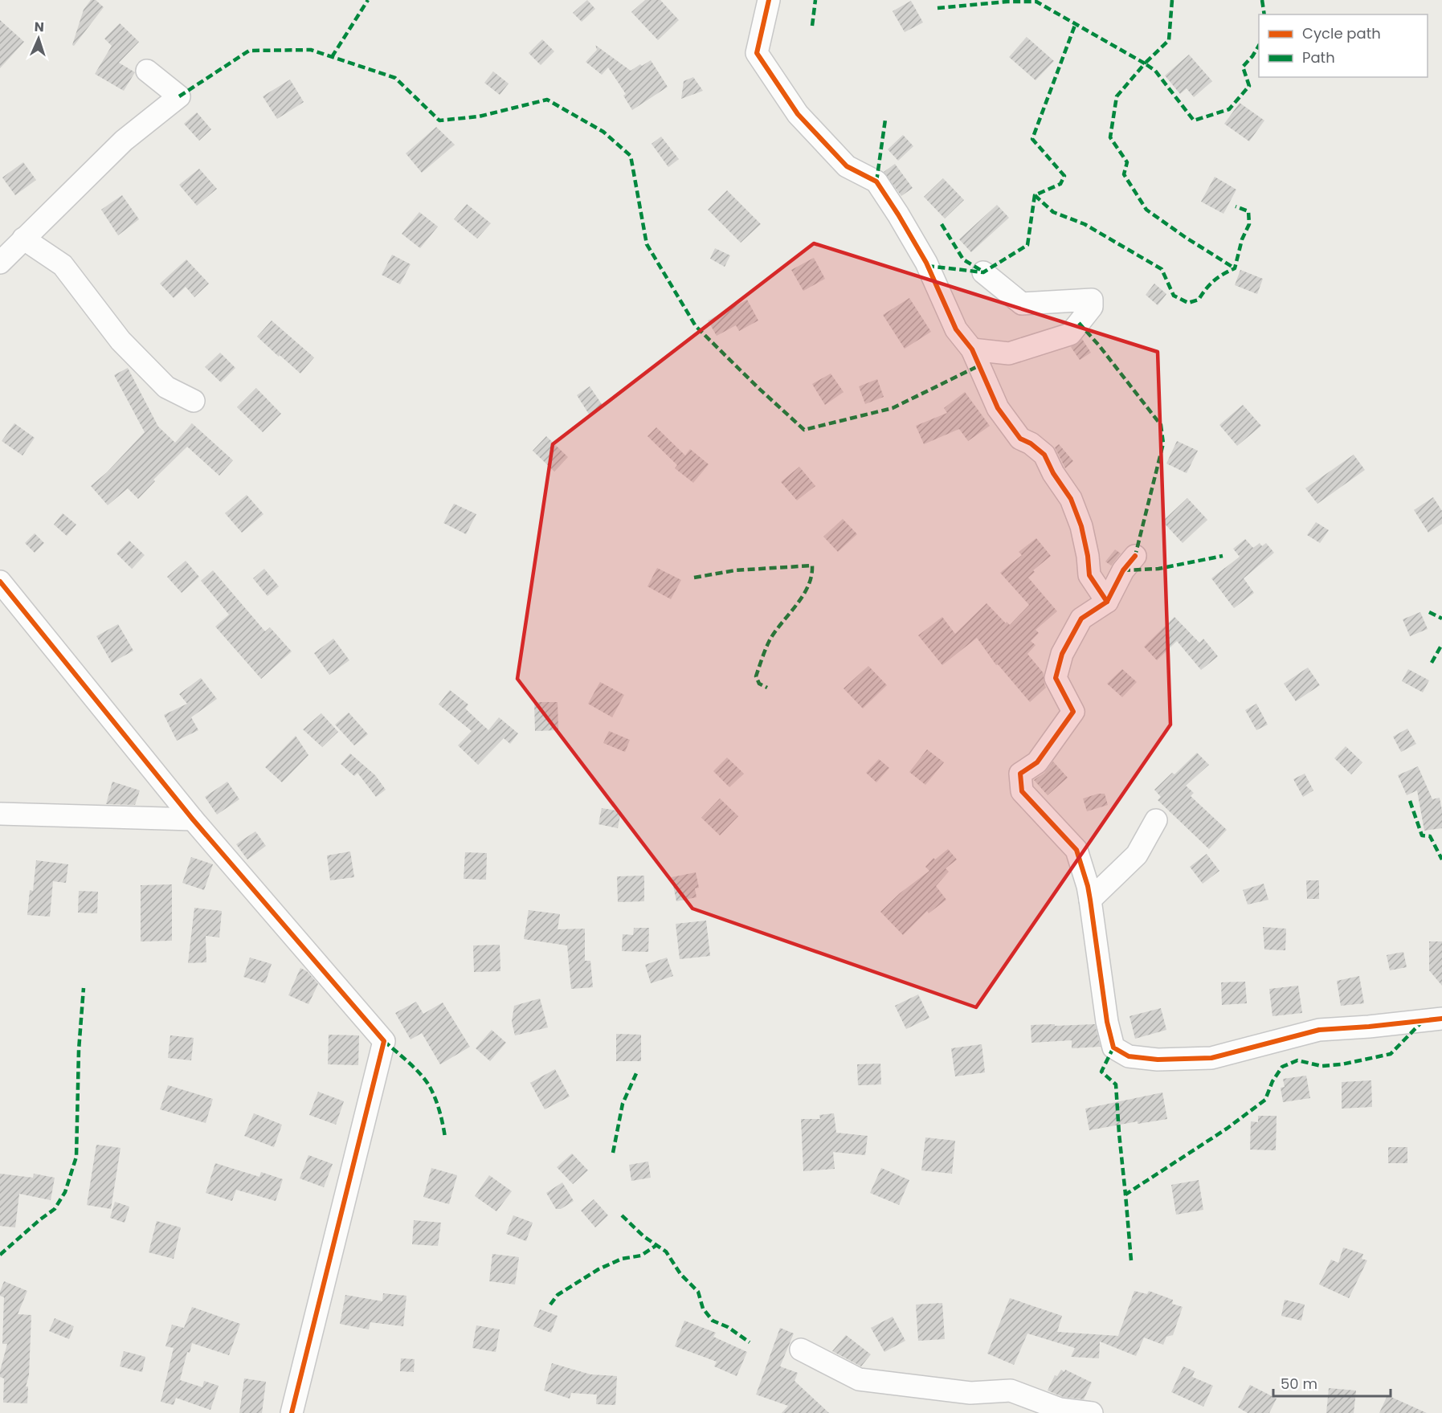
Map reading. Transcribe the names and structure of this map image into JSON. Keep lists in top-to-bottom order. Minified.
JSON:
{"legend":["Cycle path","Path"],"scale_bar":"50 m","north":"top"}
